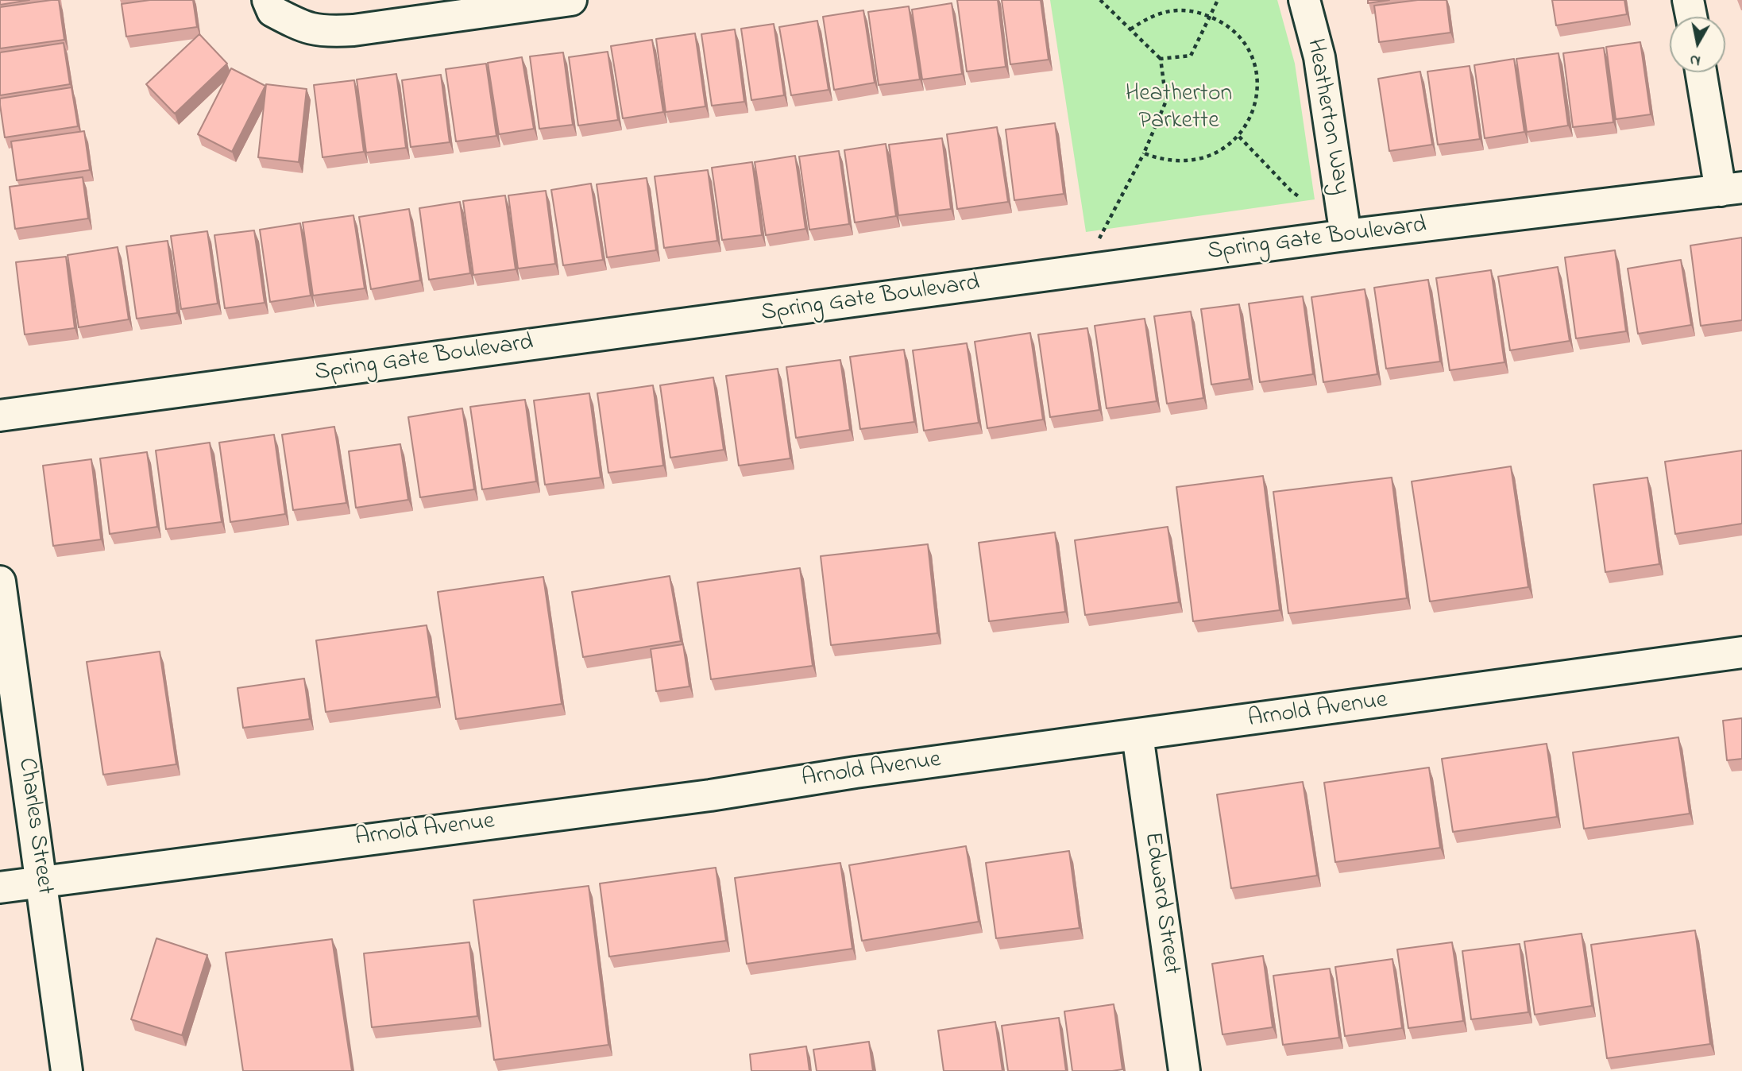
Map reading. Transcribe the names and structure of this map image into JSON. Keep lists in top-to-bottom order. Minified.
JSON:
{"streets":{"street":["Heatherton Way","Spring Gate Boulevard","Arnold Avenue","Charles Street","Edward Street"]},"crossings":[["Heatherton Way","Spring Gate Boulevard"],["Arnold Avenue","Charles Street"],["Arnold Avenue","Edward Street"]],"parks":["Heatherton Parkette"],"north":"bottom"}
